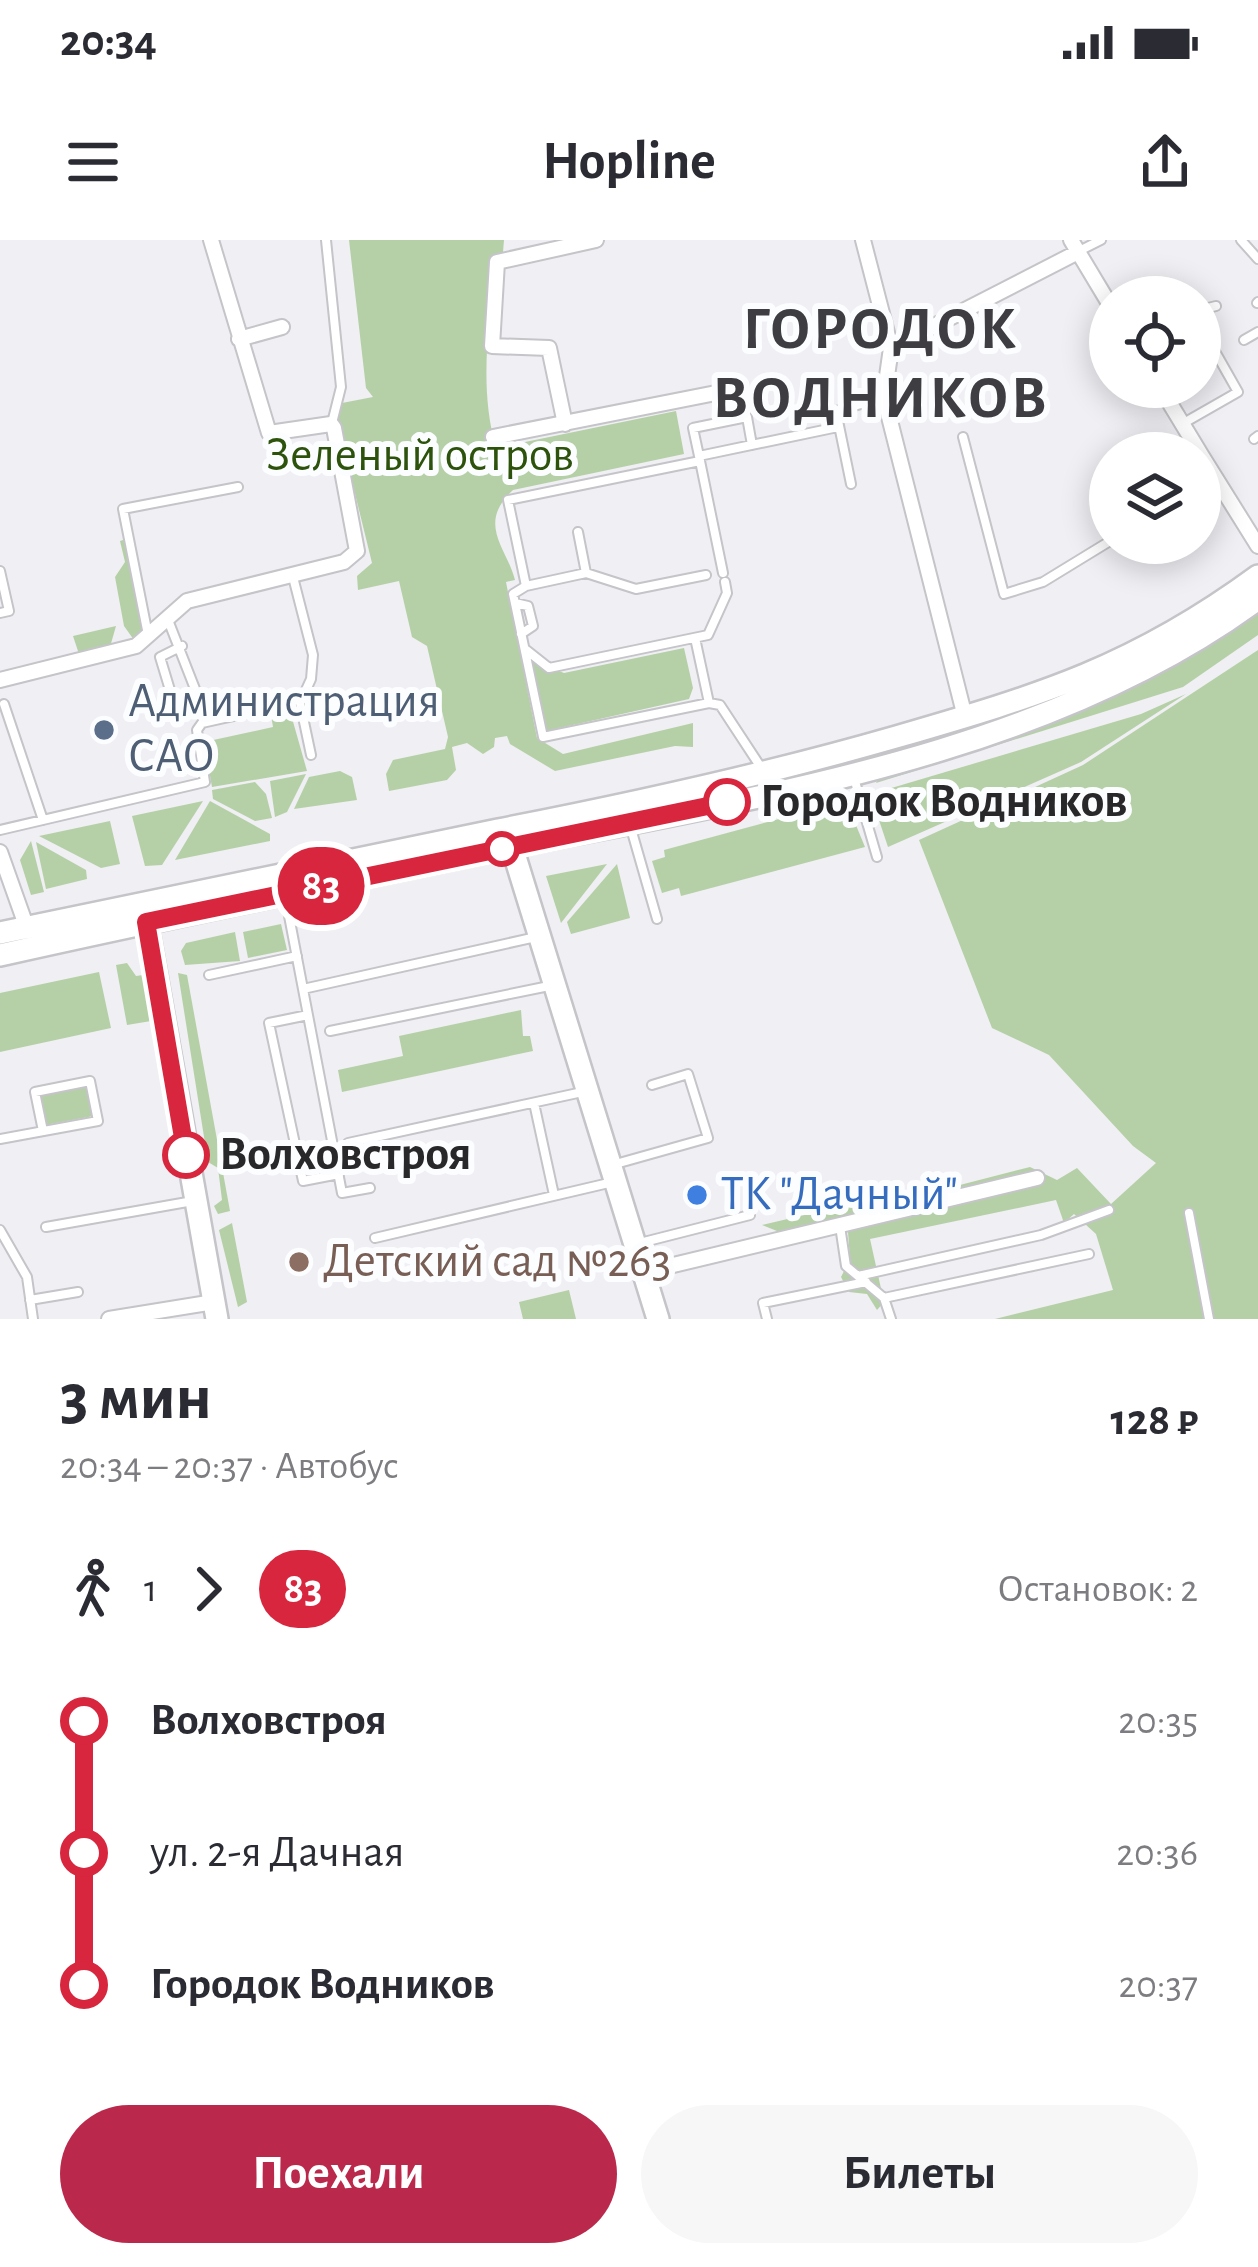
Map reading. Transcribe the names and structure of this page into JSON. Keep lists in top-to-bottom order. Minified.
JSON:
{"districts":["ГОРОДОК ВОДНИКОВ"],"parks":["Зеленый остров"],"places":["Администрация САО","Городок Водников","Волховстроя","ТК \"Дачный\"","Детский сад №263"],"lines":["bus line 83"],"page":{"status":"20:34","header":"Hopline","on_map":"83","heading":["3 мин","20:34 – 20:37 · Автобус","128 ₽"],"legs":["1","83","Остановок: 2"],"list":[{"name":"Волховстроя","value":"20:35"},{"name":"ул. 2-я Дачная","value":"20:36"},{"name":"Городок Водников","value":"20:37"}],"buttons":["Поехали","Билеты"]}}
